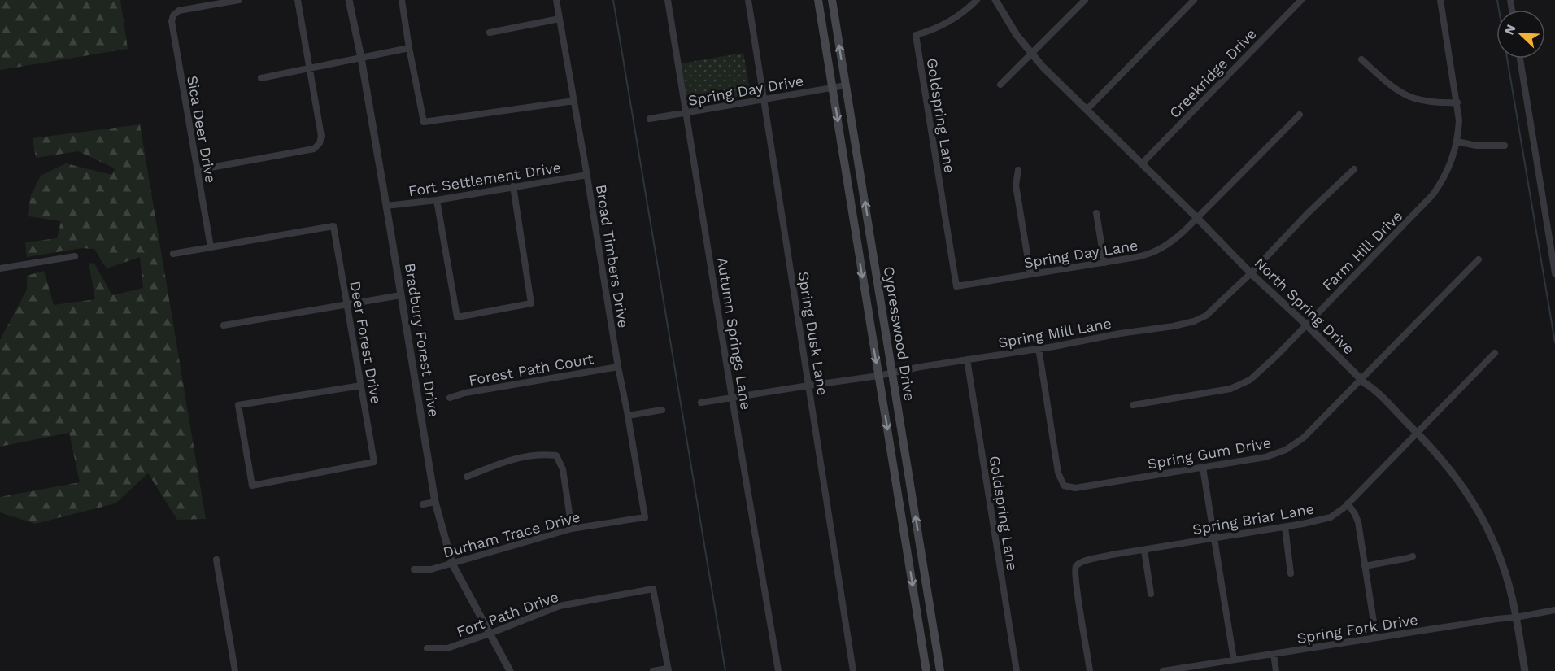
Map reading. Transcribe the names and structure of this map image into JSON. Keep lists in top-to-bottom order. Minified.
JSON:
{"streets":{"main road":["Cypresswood Drive"],"street":["Creekridge Drive","Spring Day Drive","Goldspring Lane","Sica Deer Drive","Fort Settlement Drive","Farm Hill Drive","Spring Day Lane","Broad Timbers Drive","North Spring Drive","Spring Mill Lane","Autumn Springs Lane","Spring Dusk Lane","Bradbury Forest Drive","Deer Forest Drive","Forest Path Court","Spring Gum Drive","Spring Briar Lane","Durham Trace Drive","Fort Path Drive","Spring Fork Drive"]},"crossings":[["Creekridge Drive","North Spring Drive"],["Spring Day Drive","Autumn Springs Lane"],["Spring Day Drive","Spring Dusk Lane"],["Spring Day Drive","Cypresswood Drive"],["Goldspring Lane","Spring Day Lane"],["Goldspring Lane","Spring Mill Lane"],["Sica Deer Drive","Deer Forest Drive"],["Fort Settlement Drive","Broad Timbers Drive"],["Fort Settlement Drive","Bradbury Forest Drive"],["Farm Hill Drive","North Spring Drive"],["Spring Day Lane","North Spring Drive"],["Broad Timbers Drive","Forest Path Court"],["Broad Timbers Drive","Durham Trace Drive"],["North Spring Drive","Spring Mill Lane"],["North Spring Drive","Spring Gum Drive"],["North Spring Drive","Spring Briar Lane"],["North Spring Drive","Spring Fork Drive"],["Spring Mill Lane","Autumn Springs Lane"],["Spring Mill Lane","Spring Dusk Lane"],["Spring Mill Lane","Cypresswood Drive"],["Spring Mill Lane","Spring Gum Drive"],["Bradbury Forest Drive","Durham Trace Drive"],["Bradbury Forest Drive","Fort Path Drive"]],"north":"top left"}
